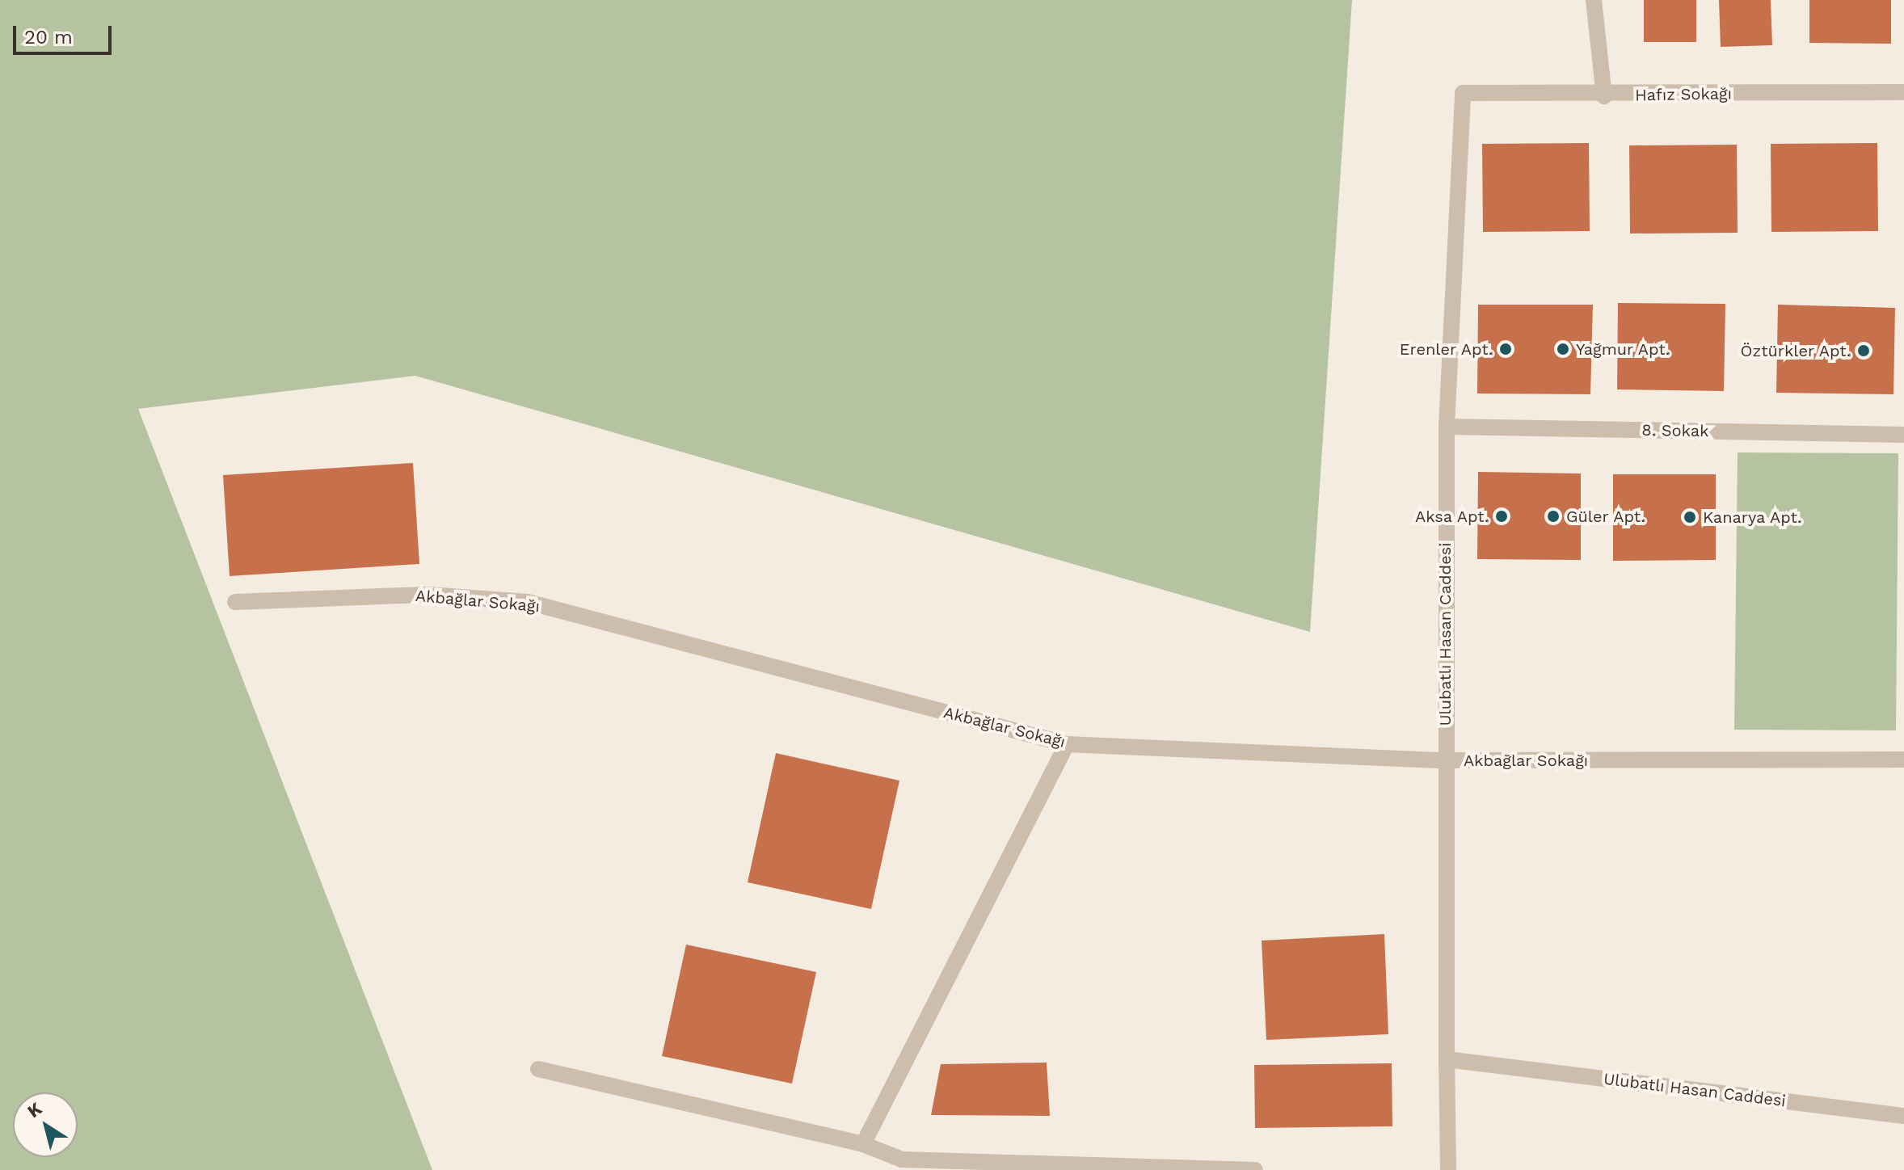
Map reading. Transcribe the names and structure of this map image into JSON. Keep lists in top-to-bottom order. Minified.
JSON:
{"streets":{"street":["Hafız Sokağı","8. Sokak","Akbağlar Sokağı","Ulubatlı Hasan Caddesi"]},"crossings":[["Hafız Sokağı","Ulubatlı Hasan Caddesi"],["8. Sokak","Ulubatlı Hasan Caddesi"],["Akbağlar Sokağı","Ulubatlı Hasan Caddesi"]],"places":["Erenler Apt.","Yağmur Apt.","Öztürkler Apt.","Aksa Apt.","Güler Apt.","Kanarya Apt."],"scale_bar":"20 m","north":"top left"}
